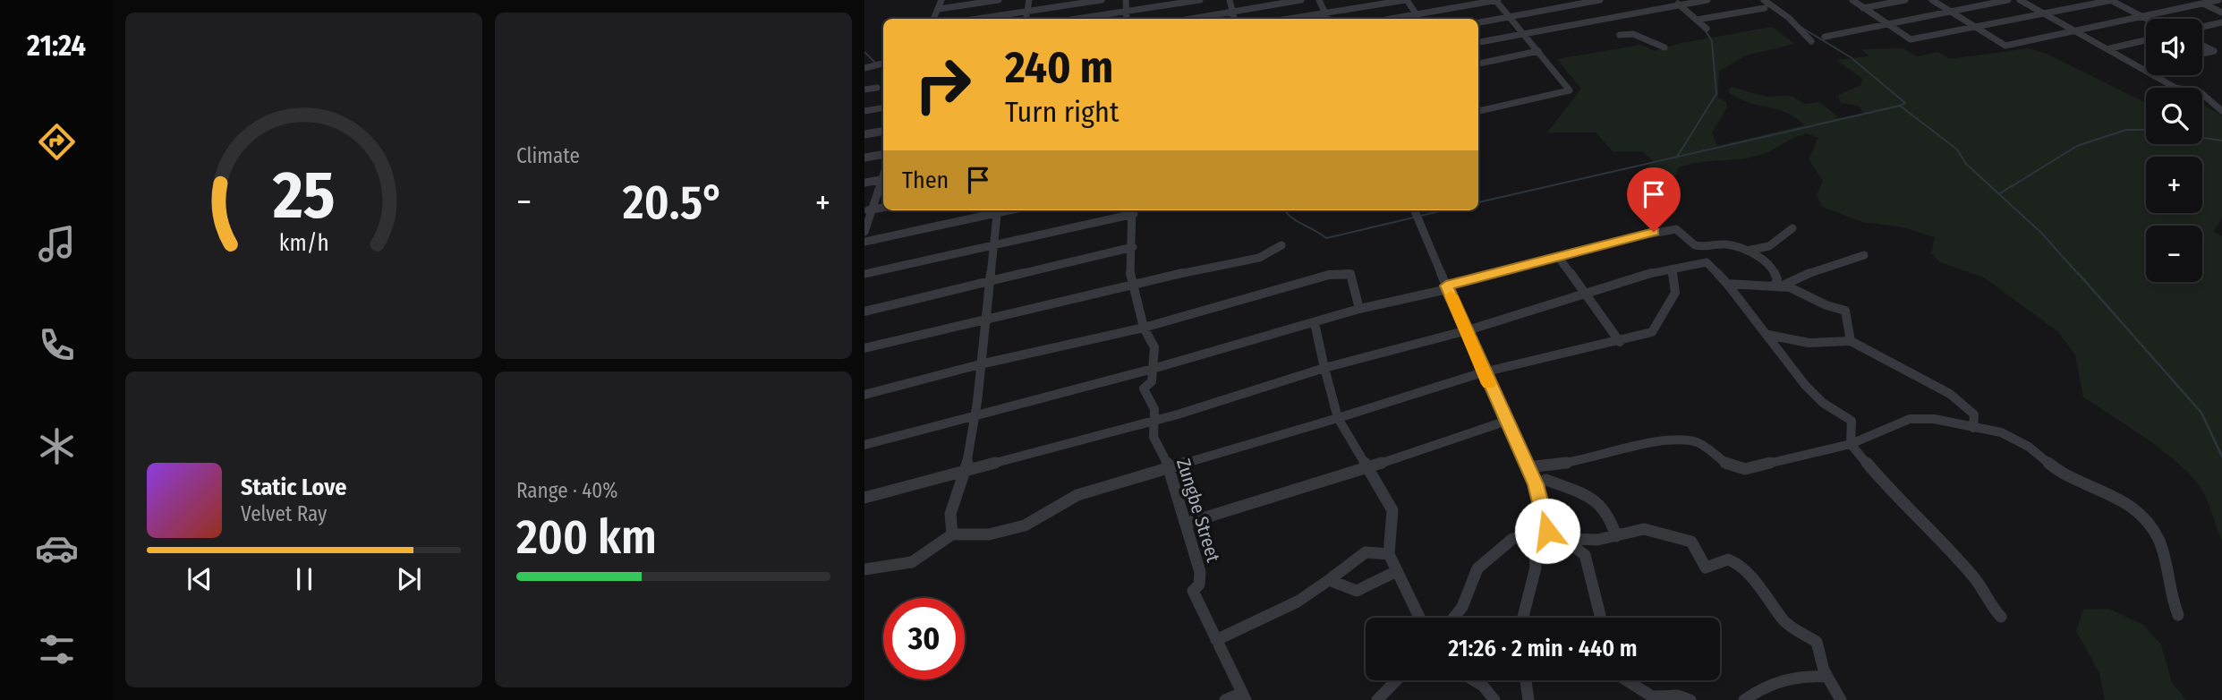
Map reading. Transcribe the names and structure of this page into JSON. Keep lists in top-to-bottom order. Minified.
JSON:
{"streets":{"street":["Zungbe Street"]},"page":{"tabs":"21:24","tile":["Climate",["Range · 40%","200 km"]],"map_buttons":["+","−"],"turn":["240 m","Turn right"],"then":"Then","heat":["−","20.5°","+"],"song":["Static Love","Velvet Ray"],"limit":"30","trip":"21:26 · 2 min · 440 m","gauge":["25","km/h"]}}
